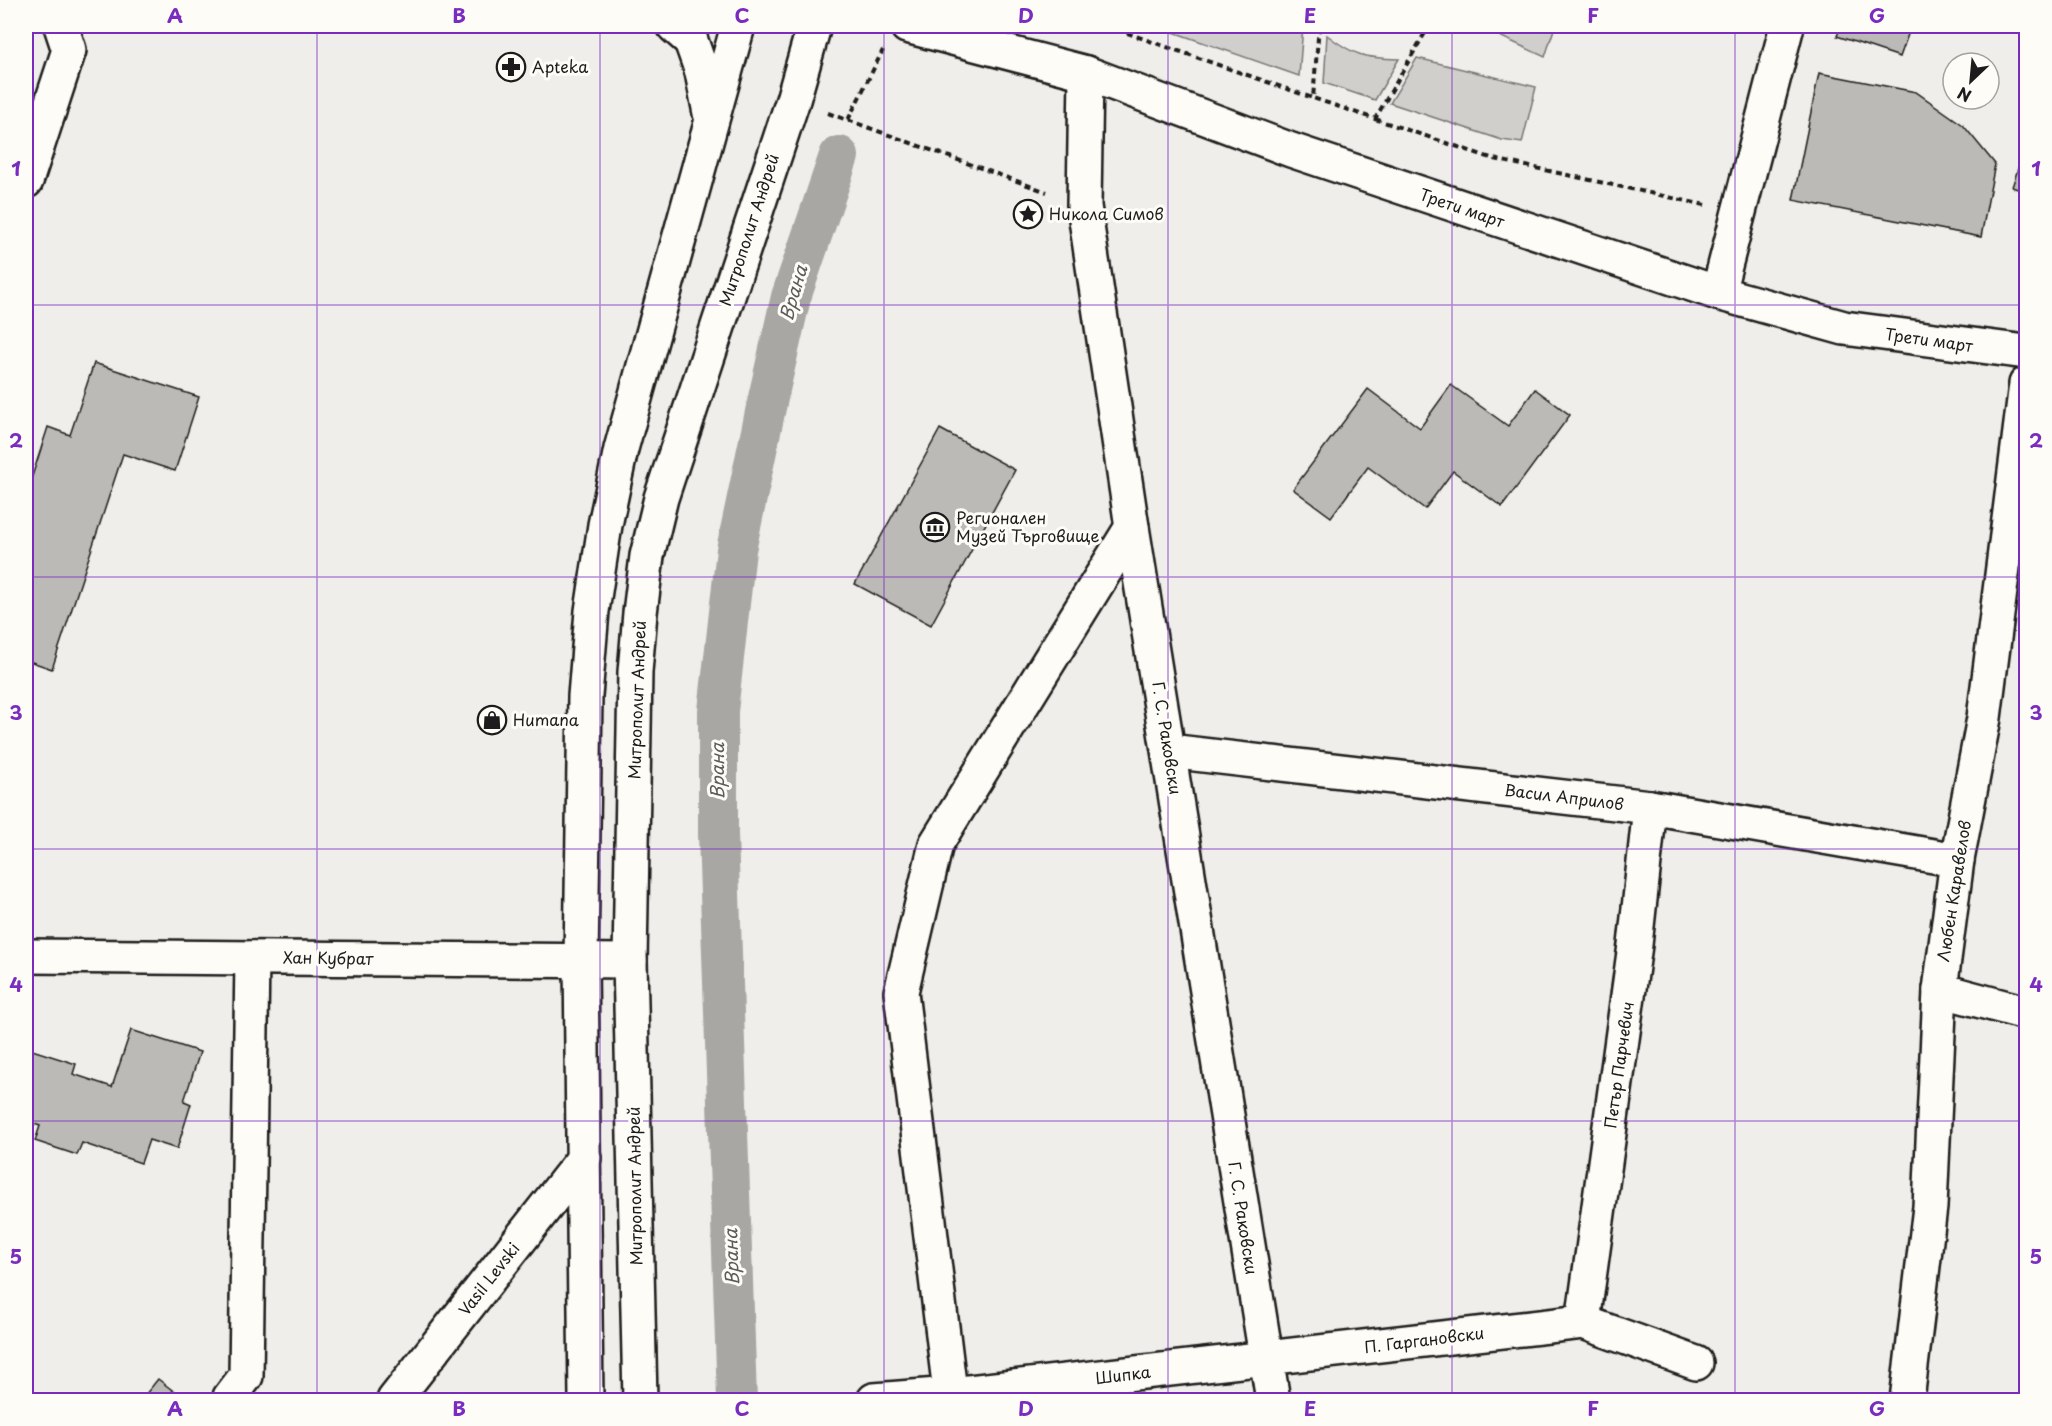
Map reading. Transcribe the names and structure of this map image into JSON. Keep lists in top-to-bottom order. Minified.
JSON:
{"streets":{"street":["Трети март","Митрополит Андрей","Г. С. Раковски","Васил Априлов","Любен Каравелов","Хан Кубрат","Петър Парчевич","Vasil Levski","П. Гаргановски","Шипка"]},"crossings":[["Трети март","Г. С. Раковски"],["Митрополит Андрей","Хан Кубрат"],["Г. С. Раковски","Васил Априлов"],["Г. С. Раковски","П. Гаргановски"],["Г. С. Раковски","Шипка"],["Васил Априлов","Любен Каравелов"],["Васил Априлов","Петър Парчевич"],["Петър Парчевич","П. Гаргановски"],["П. Гаргановски","Шипка"]],"water":["Врана"],"places":{"pharmacy":["Apteka"],"place":["Никола Симов"],"museum":["Регионален Музей Търговище"],"shop":["Humana"]},"north":"bottom left","grid":{"columns":["A","B","C","D","E","F","G"],"rows":["1","2","3","4","5"]}}
